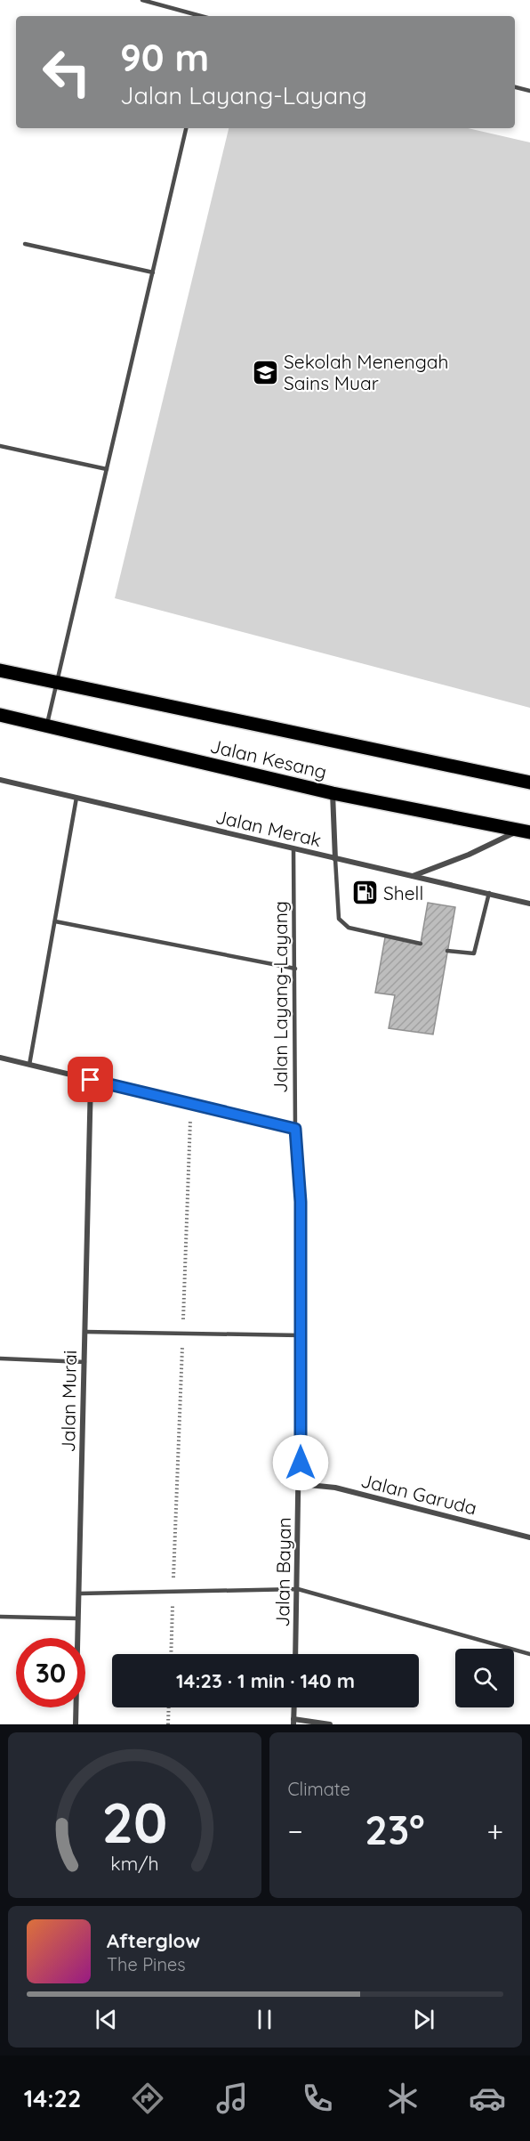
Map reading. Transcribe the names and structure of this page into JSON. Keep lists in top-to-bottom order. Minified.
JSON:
{"streets":{"main road":["Jalan Kesang"],"street":["Jalan Merak","Jalan Murai","Jalan Garuda","Jalan Bayan"],"lane":["Jalan Layang-Layang"]},"crossings":[["Jalan Merak","Jalan Layang-Layang"],["Jalan Layang-Layang","Jalan Bayan"],["Jalan Garuda","Jalan Bayan"]],"places":{"school or university":["Sekolah Menengah Sains Muar"],"fuel station":["Shell"]},"page":{"turn":["90 m","Jalan Layang-Layang"],"limit":"30","trip":"14:23 · 1 min · 140 m","tile":"Climate","heat":["−","23°","+"],"song":["Afterglow","The Pines"],"tabs":"14:22","gauge":["20","km/h"]}}
